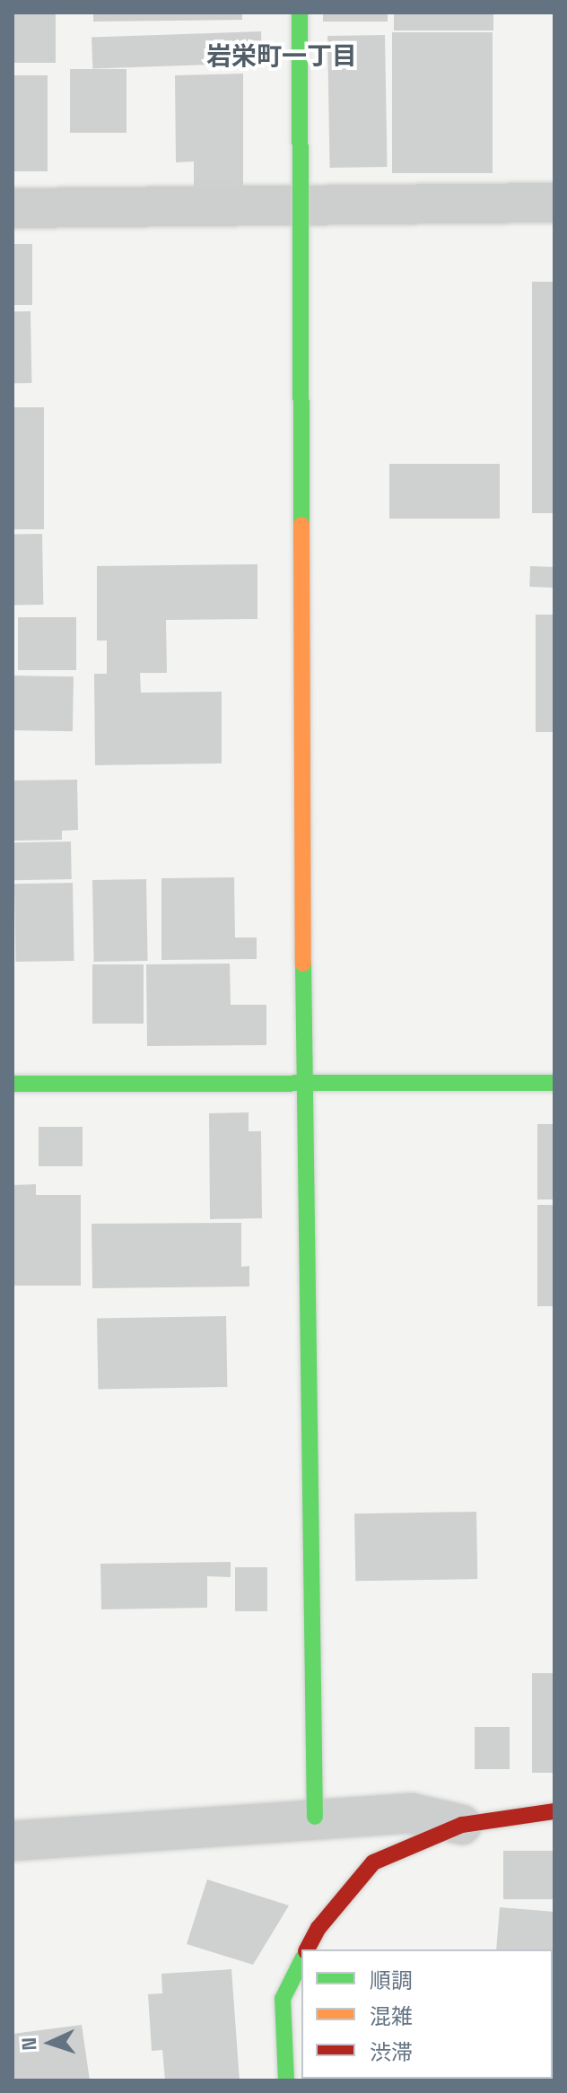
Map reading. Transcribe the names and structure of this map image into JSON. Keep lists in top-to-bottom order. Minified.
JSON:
{"districts":["岩栄町一丁目"],"legend":["順調","混雑","渋滞"],"north":"left"}
